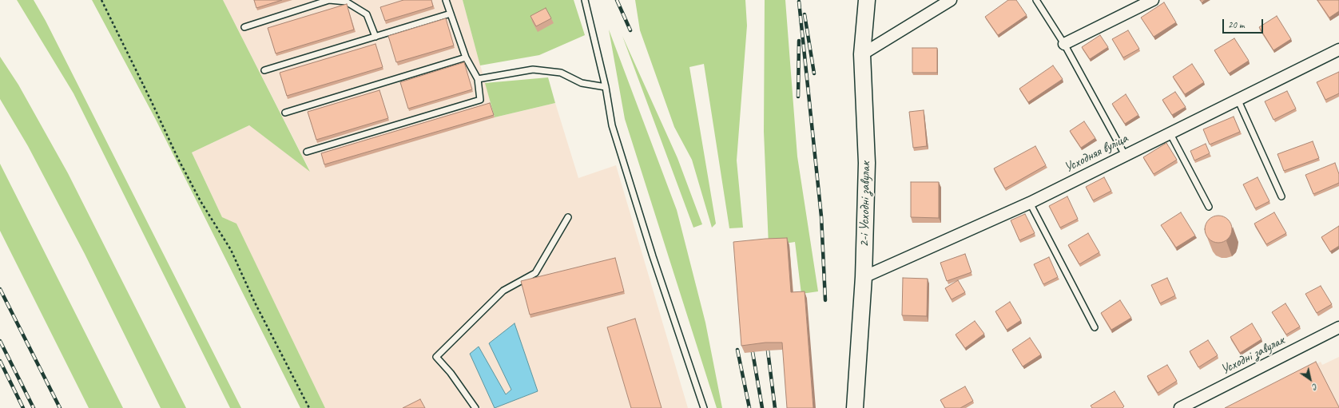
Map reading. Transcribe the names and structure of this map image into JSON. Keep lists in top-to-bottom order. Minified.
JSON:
{"streets":{"street":["Усходняя вуліца","2-і Усходні завулак","Усходні завулак"]},"crossings":[["Усходняя вуліца","2-і Усходні завулак"]],"scale_bar":"20 m","north":"bottom right"}
